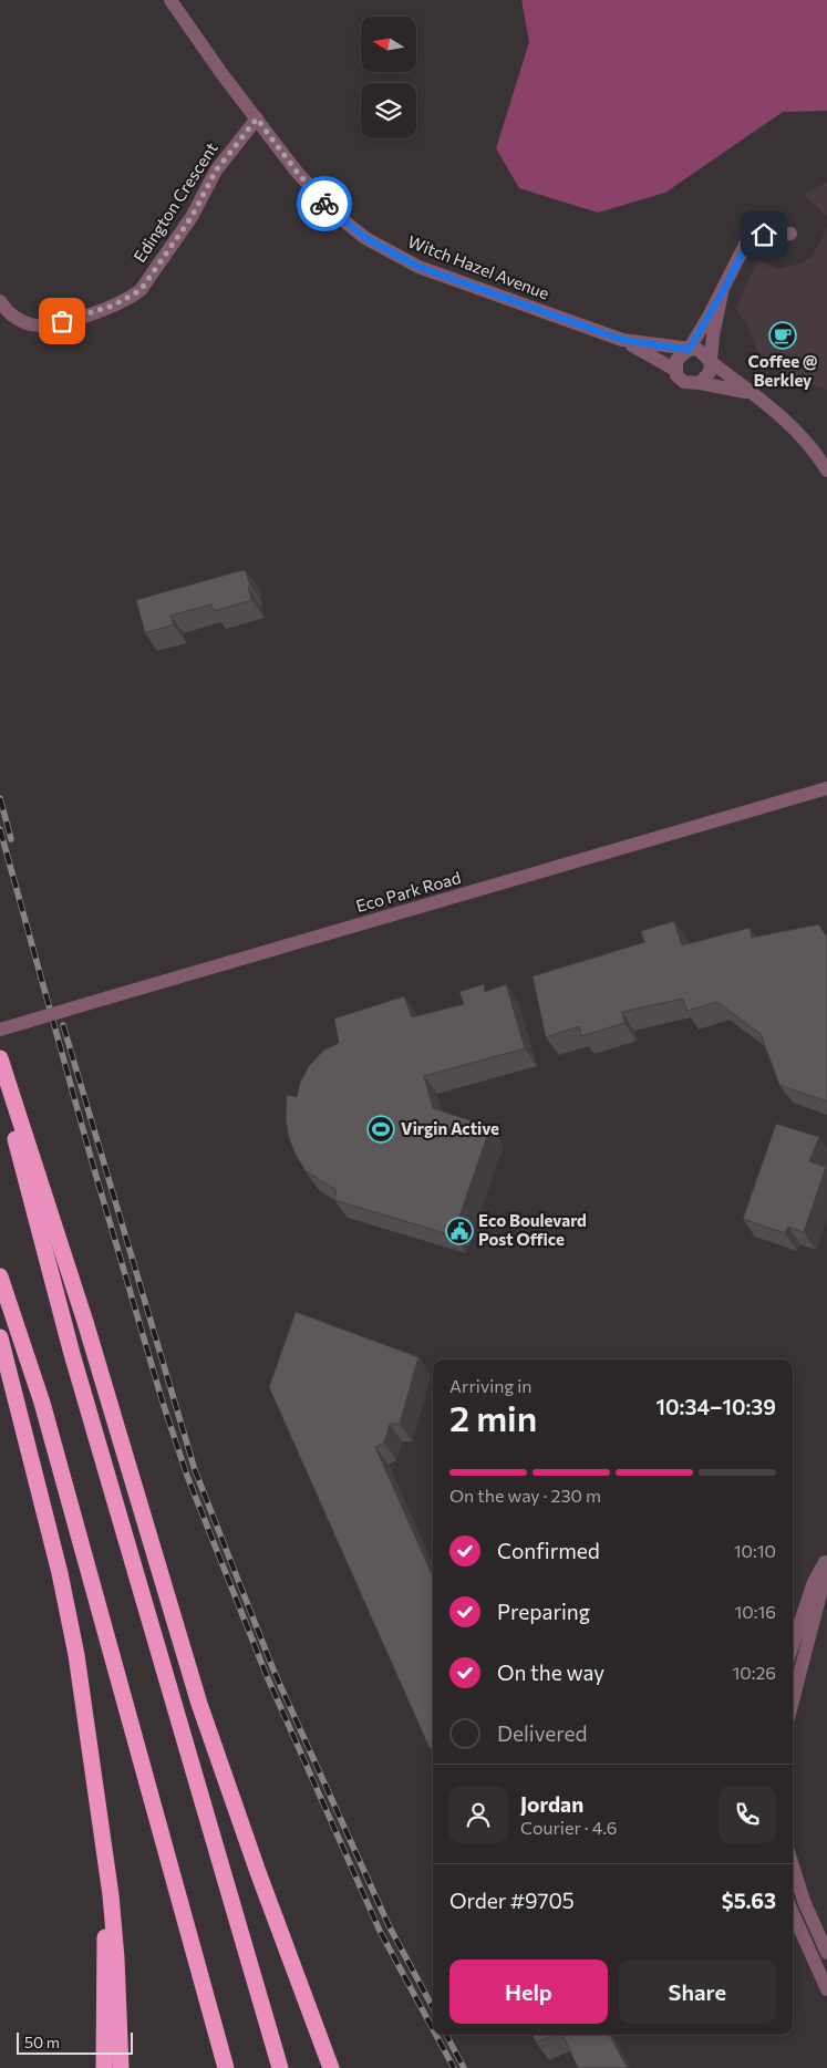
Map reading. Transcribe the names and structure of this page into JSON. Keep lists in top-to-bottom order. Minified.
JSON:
{"streets":{"street":["Edington Crescent","Witch Hazel Avenue","Eco Park Road"]},"crossings":[["Edington Crescent","Witch Hazel Avenue"]],"places":{"cafe":["Coffee @ Berkley"],"sports":["Virgin Active"],"public building":["Eco Boulevard Post Office"]},"scale_bar":"50 m","north":"left","page":{"heading":["2 min","Arriving in","10:34–10:39"],"panel":["Jordan","Courier · 4.6","Order #9705","$5.63"],"bar":"On the way · 230 m","list":[["Confirmed","10:10"],["Preparing","10:16"],["On the way","10:26"],"Delivered"],"buttons":["Help","Share"],"scale":"50 m"}}
